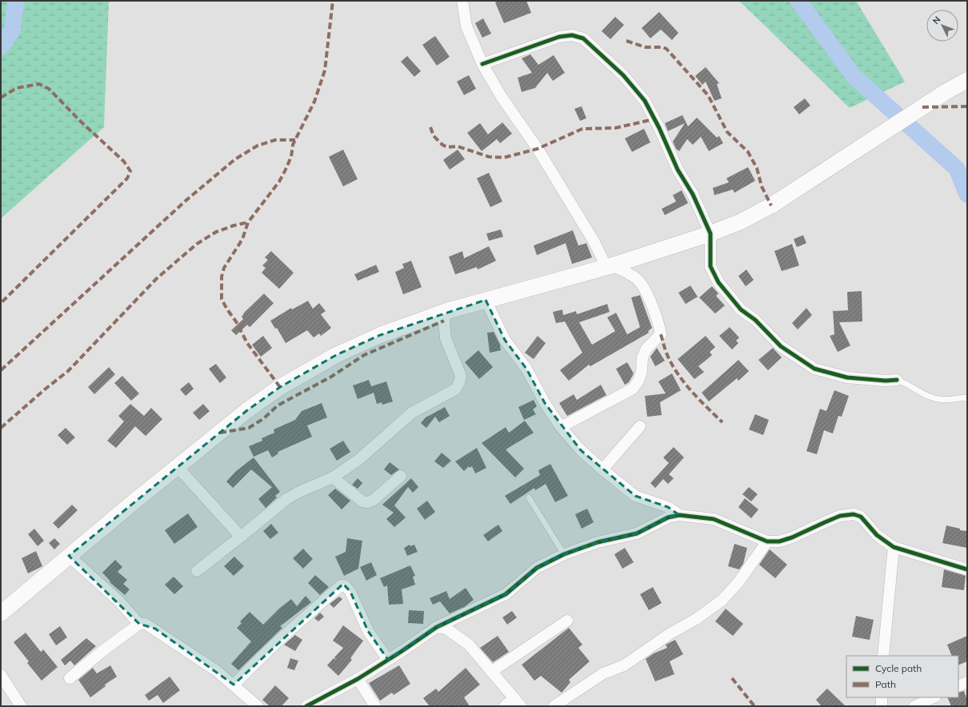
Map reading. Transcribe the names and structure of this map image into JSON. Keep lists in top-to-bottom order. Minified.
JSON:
{"legend":["Cycle path","Path"],"north":"top left"}
